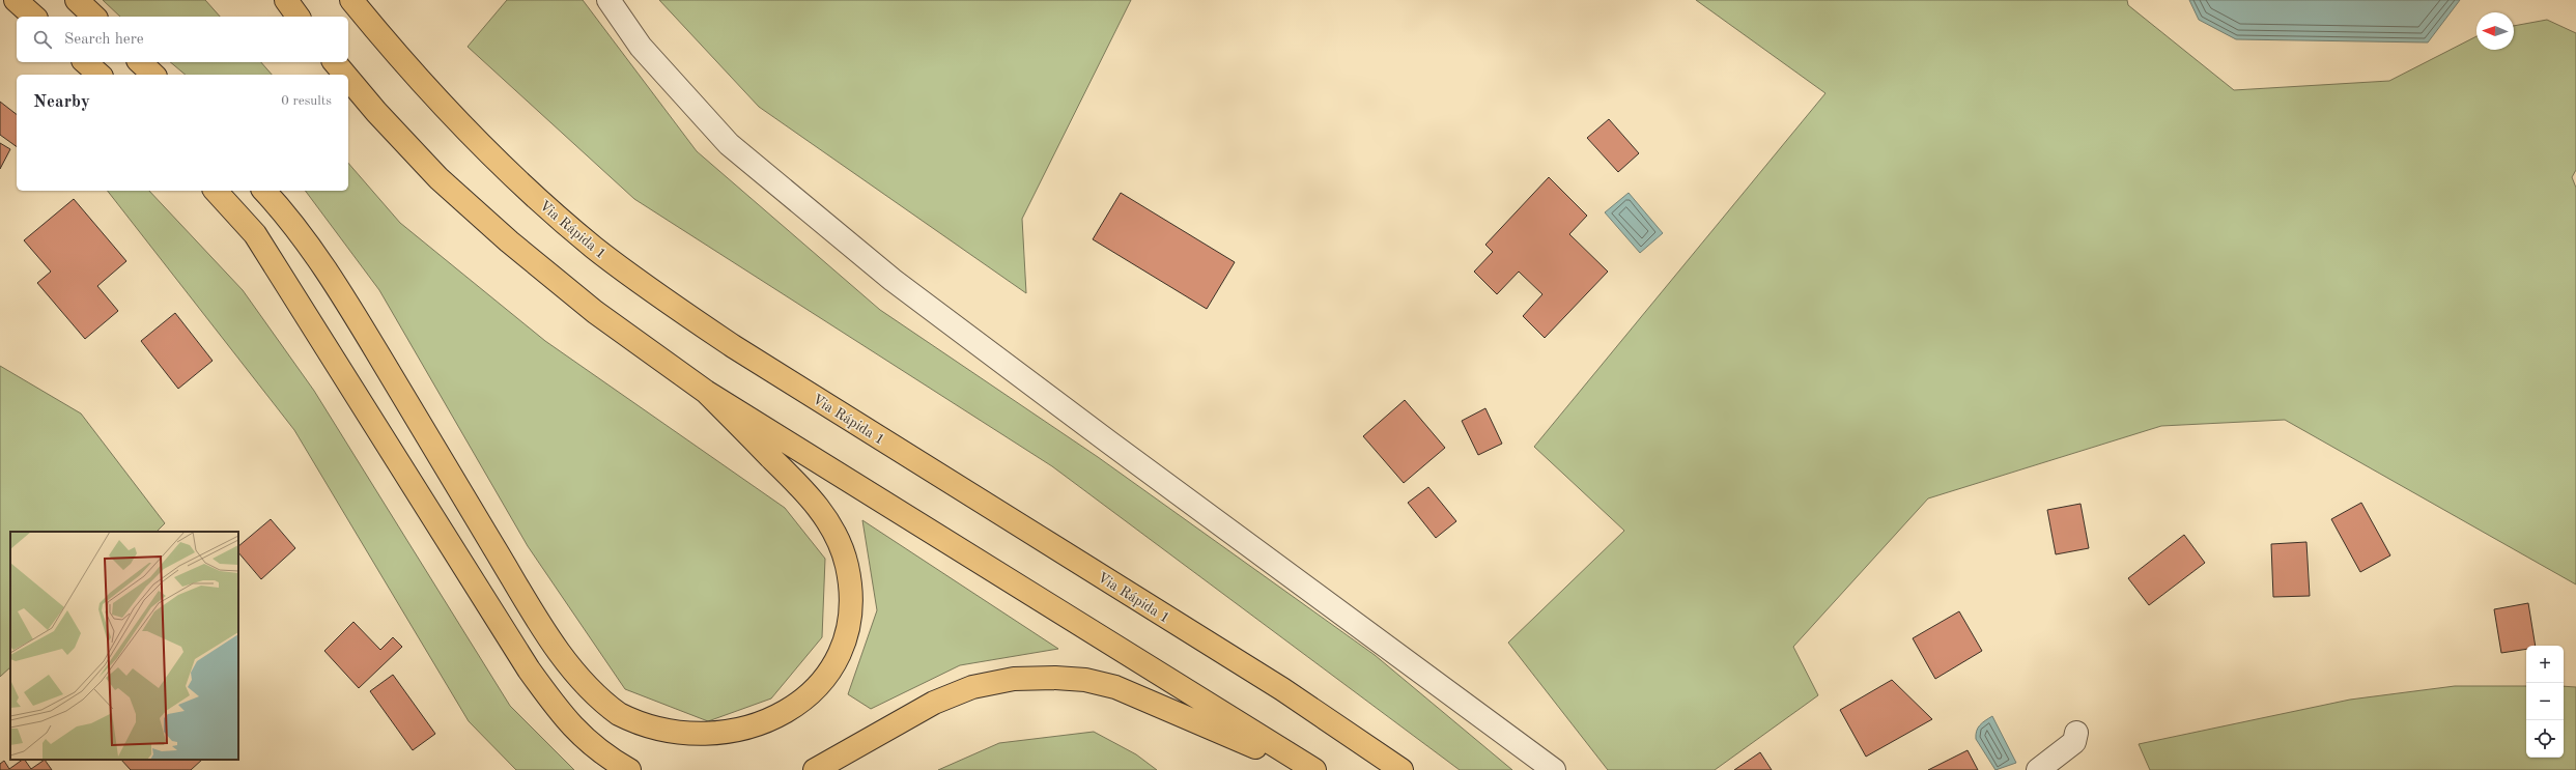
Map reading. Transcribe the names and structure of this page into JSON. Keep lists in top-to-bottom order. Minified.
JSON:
{"streets":{"highway":["Via Rápida 1"]},"north":"left","page":{"search":"Search here","heading":["Nearby","0 results"],"map_buttons":["+","−"]}}
